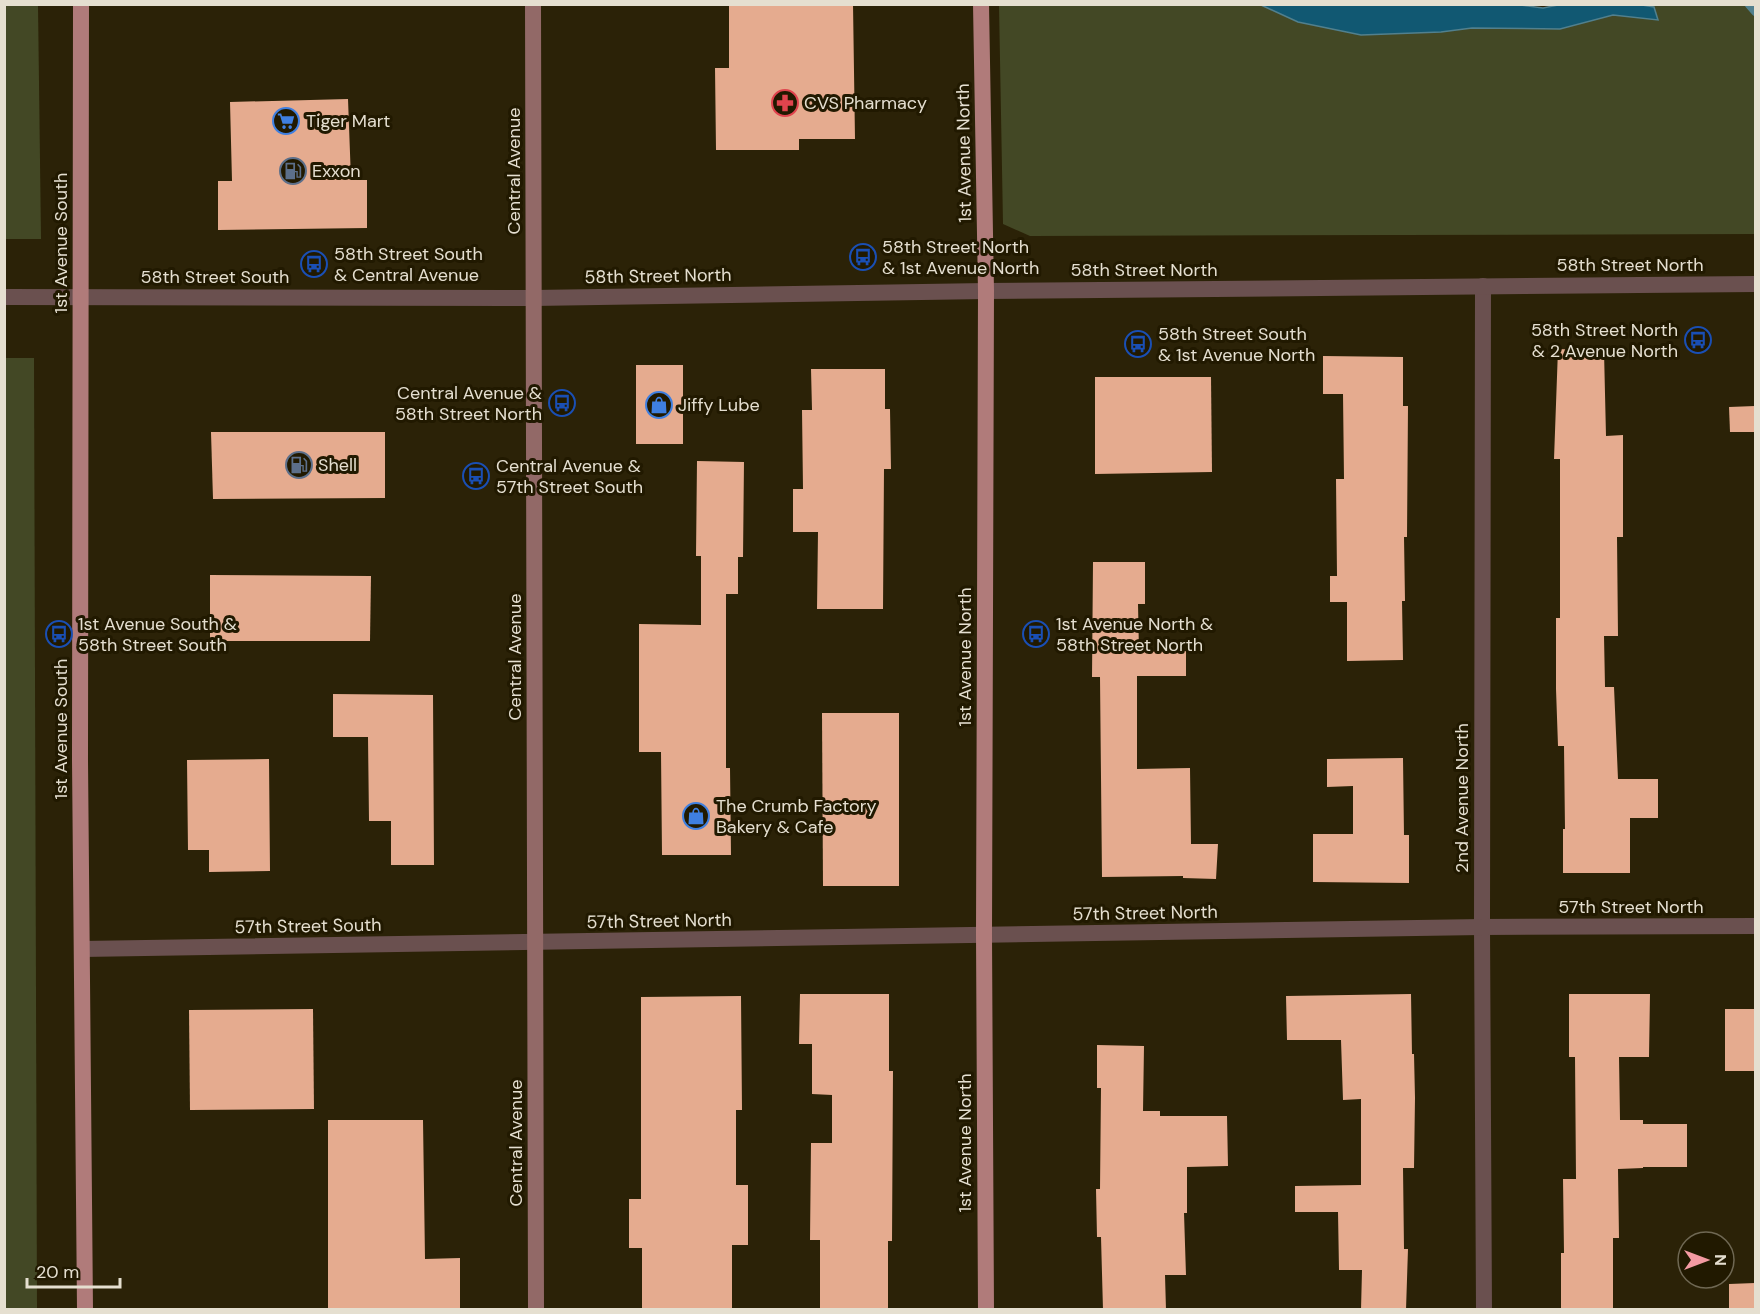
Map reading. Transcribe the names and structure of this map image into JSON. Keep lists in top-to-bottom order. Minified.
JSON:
{"streets":{"main road":["1st Avenue North","Central Avenue","1st Avenue South"],"street":["58th Street North","58th Street South","2nd Avenue North","57th Street North","57th Street South"]},"crossings":[["1st Avenue North","58th Street North"],["1st Avenue North","57th Street North"],["Central Avenue","58th Street North"],["Central Avenue","58th Street South"],["Central Avenue","57th Street North"],["Central Avenue","57th Street South"],["1st Avenue South","58th Street South"],["1st Avenue South","57th Street South"],["58th Street North","58th Street South"],["58th Street North","2nd Avenue North"],["2nd Avenue North","57th Street North"],["57th Street North","57th Street South"]],"places":{"pharmacy":["CVS Pharmacy"],"supermarket":["Tiger Mart"],"fuel station":["Exxon","Shell"],"bus stop":["58th Street North & 1st Avenue North","58th Street South & Central Avenue","58th Street North & 2 Avenue North","58th Street South & 1st Avenue North","Central Avenue & 58th Street North","Central Avenue & 57th Street South","1st Avenue South & 58th Street South","1st Avenue North & 58th Street North"],"shop":["Jiffy Lube","The Crumb Factory Bakery & Cafe"]},"scale_bar":"20 m","north":"right"}
